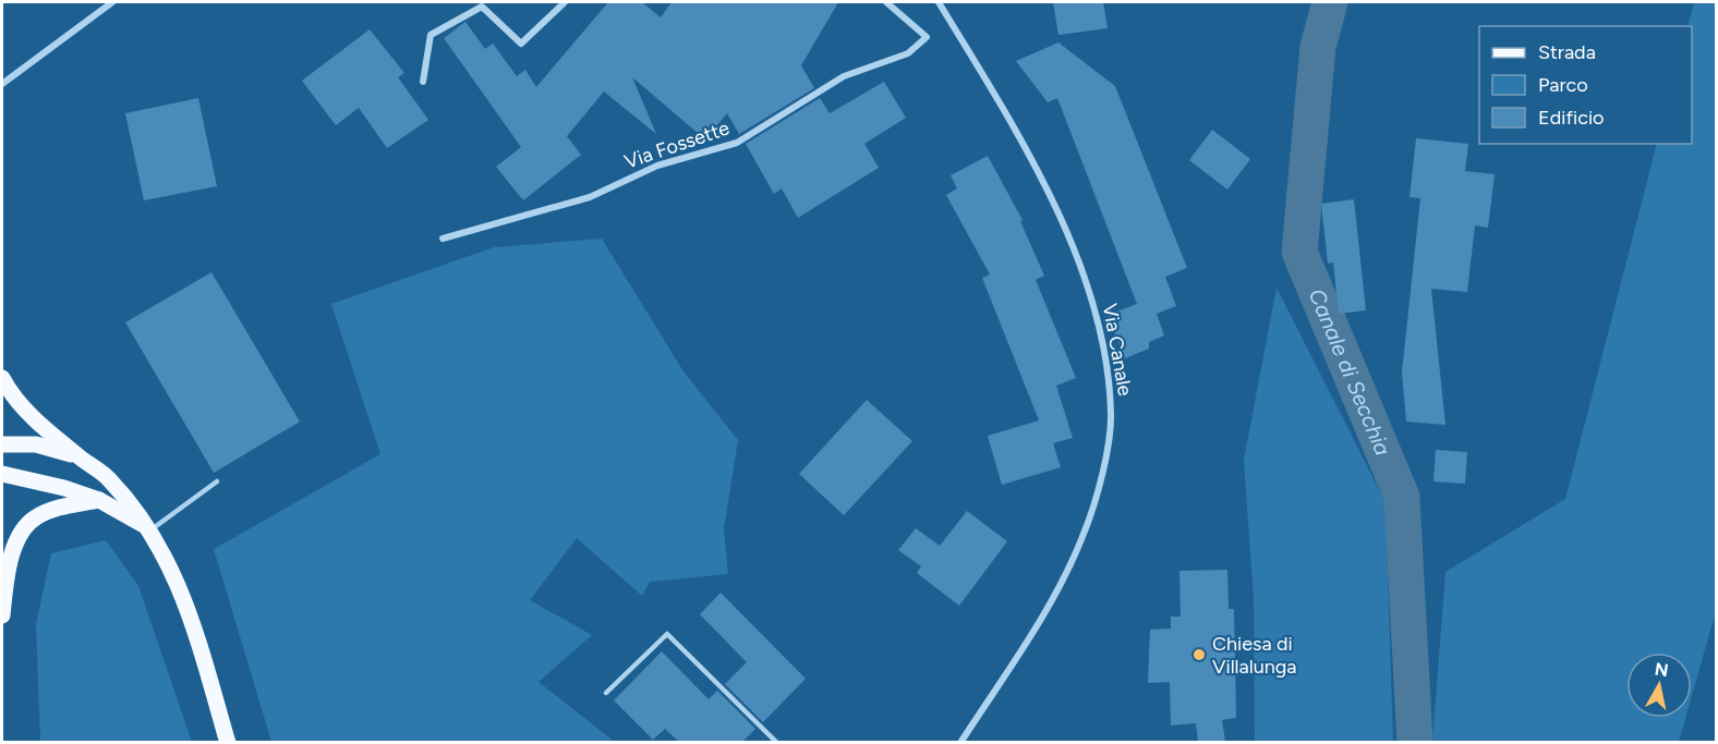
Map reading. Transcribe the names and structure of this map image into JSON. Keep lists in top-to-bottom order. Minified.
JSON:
{"streets":{"street":["Via Fossette","Via Canale"]},"water":["Canale di Secchia"],"places":["Chiesa di Villalunga"],"legend":["Strada","Parco","Edificio"],"north":"top"}
